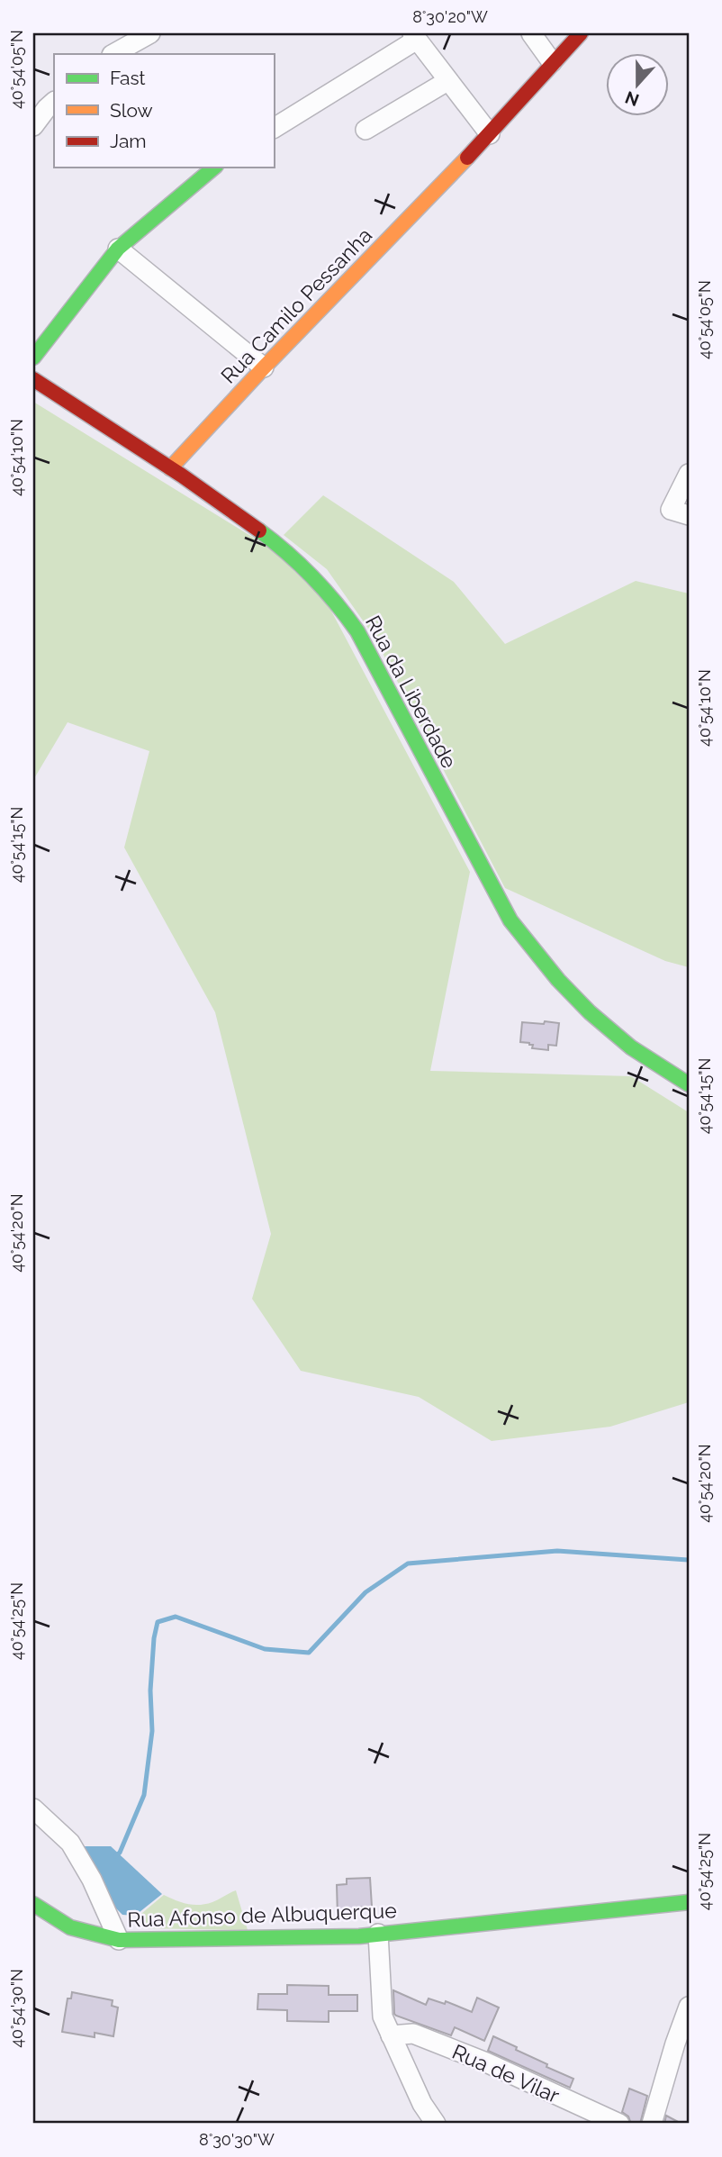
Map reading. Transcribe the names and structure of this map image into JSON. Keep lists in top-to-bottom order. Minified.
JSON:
{"streets":{"street":["Rua Camilo Pessanha","Rua da Liberdade","Rua Afonso de Albuquerque","Rua de Vilar"]},"crossings":[["Rua Camilo Pessanha","Rua da Liberdade"]],"legend":["Fast","Slow","Jam"],"north":"bottom","coordinates":["8°30'20\"W","40°54'05\"N","40°54'10\"N","40°54'15\"N","40°54'20\"N","40°54'25\"N","40°54'30\"N","8°30'30\"W"]}
